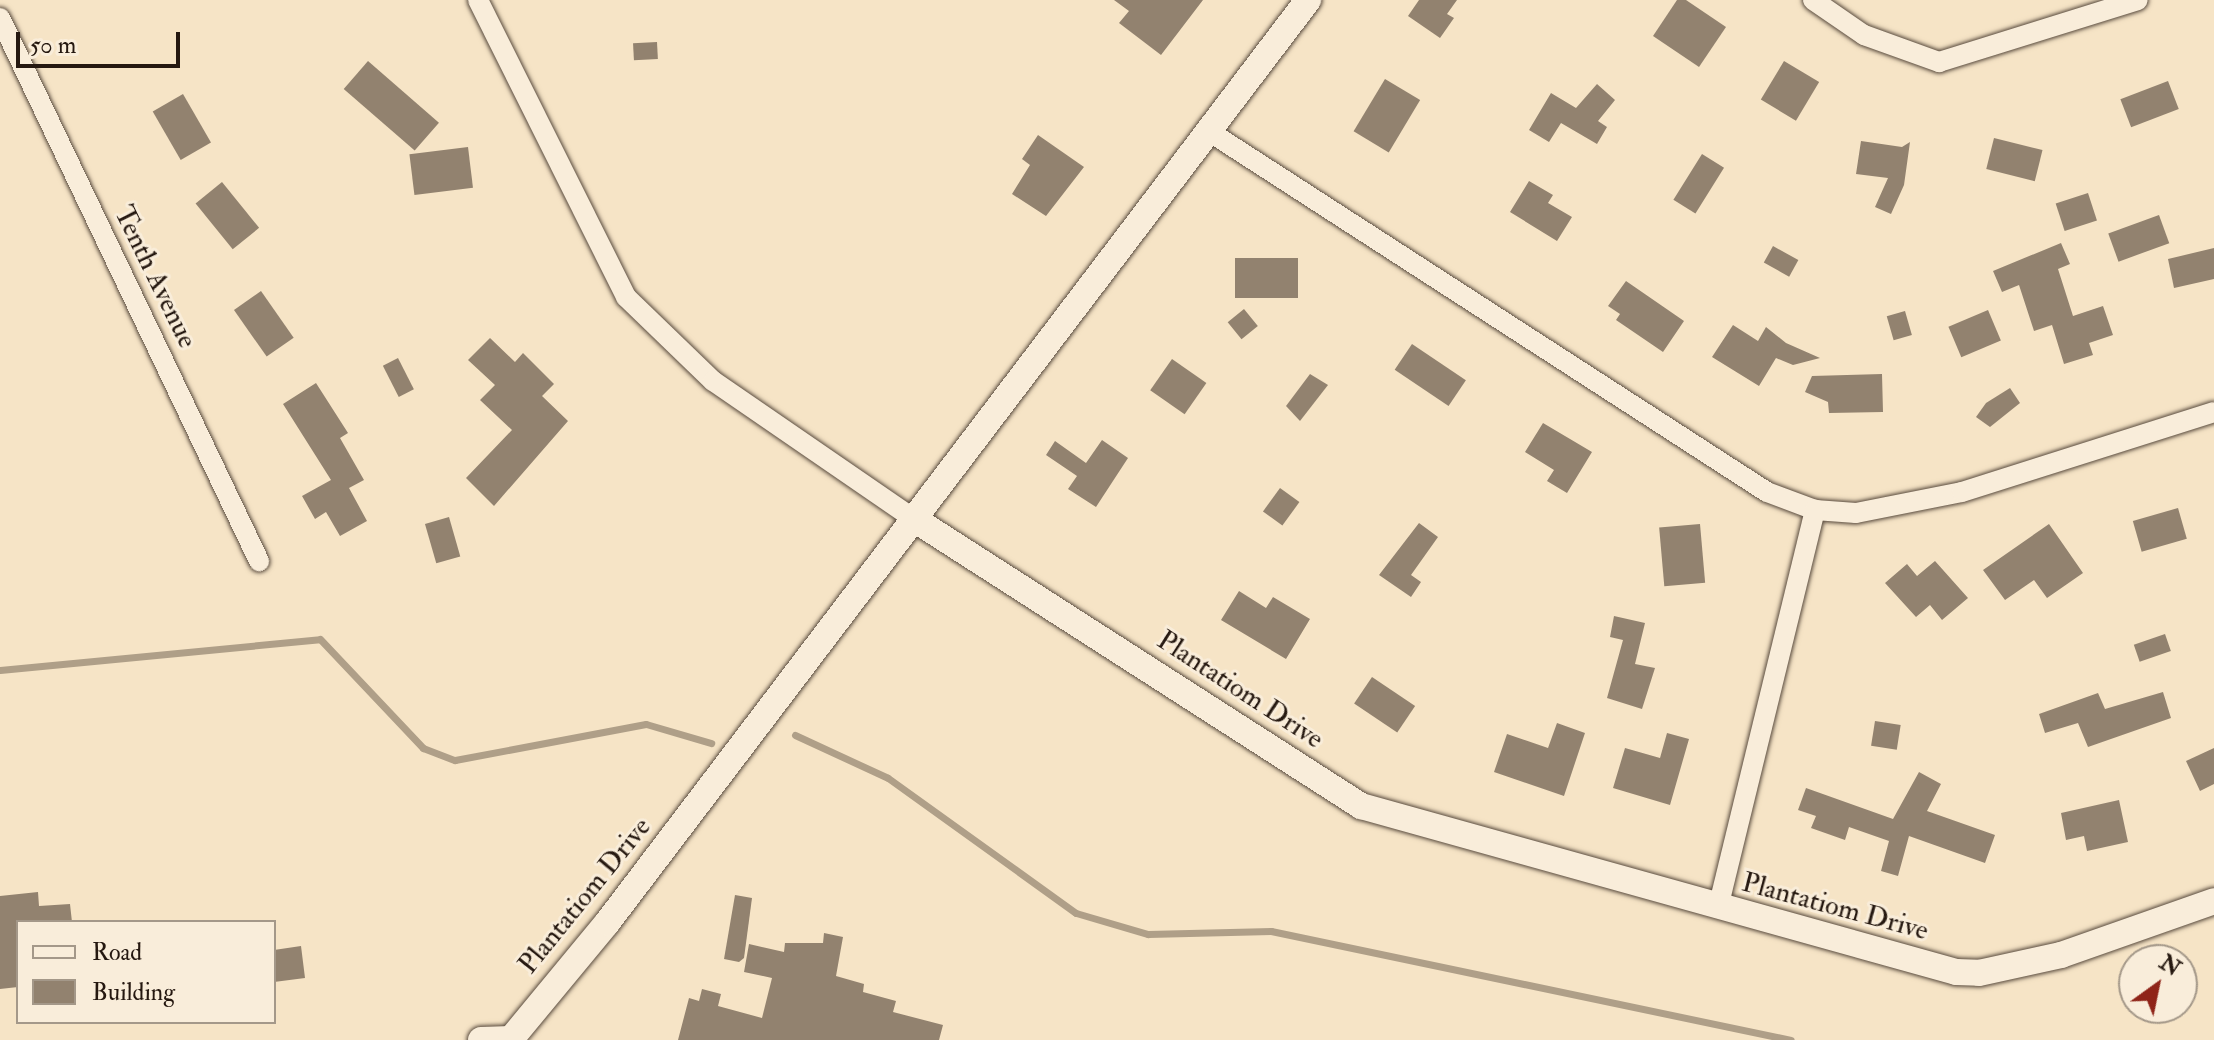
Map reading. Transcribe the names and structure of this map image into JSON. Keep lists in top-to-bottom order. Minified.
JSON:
{"streets":{"street":["Tenth Avenue","Plantatiom Drive"]},"legend":["Road","Building"],"scale_bar":"50 m","north":"top right"}
